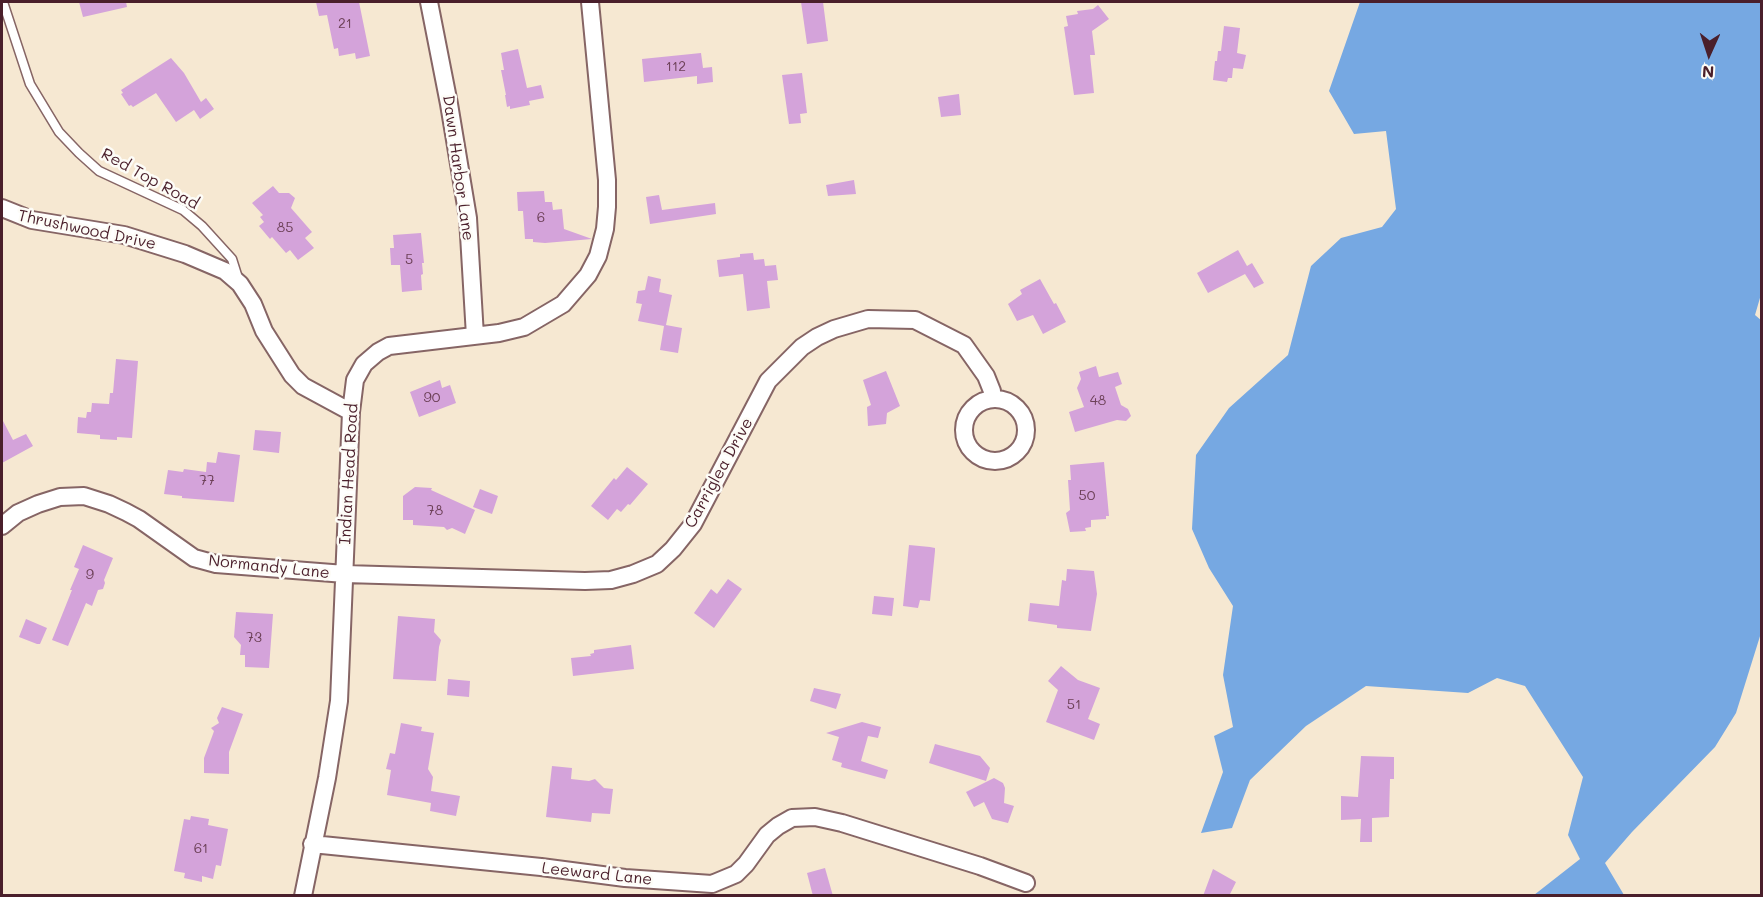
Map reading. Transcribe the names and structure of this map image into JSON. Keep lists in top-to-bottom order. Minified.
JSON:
{"streets":{"street":["Dawn Harbor Lane","Thrushwood Drive","Carriglea Drive","Indian Head Road","Normandy Lane","Leeward Lane"],"lane":["Red Top Road"]},"crossings":[["Dawn Harbor Lane","Indian Head Road"],["Red Top Road","Thrushwood Drive"],["Thrushwood Drive","Indian Head Road"],["Carriglea Drive","Indian Head Road"],["Carriglea Drive","Normandy Lane"],["Indian Head Road","Normandy Lane"],["Indian Head Road","Leeward Lane"]],"house_numbers":["21","112","6","85","5","90","48","77","50","78","9","73","51","61"],"north":"bottom"}
